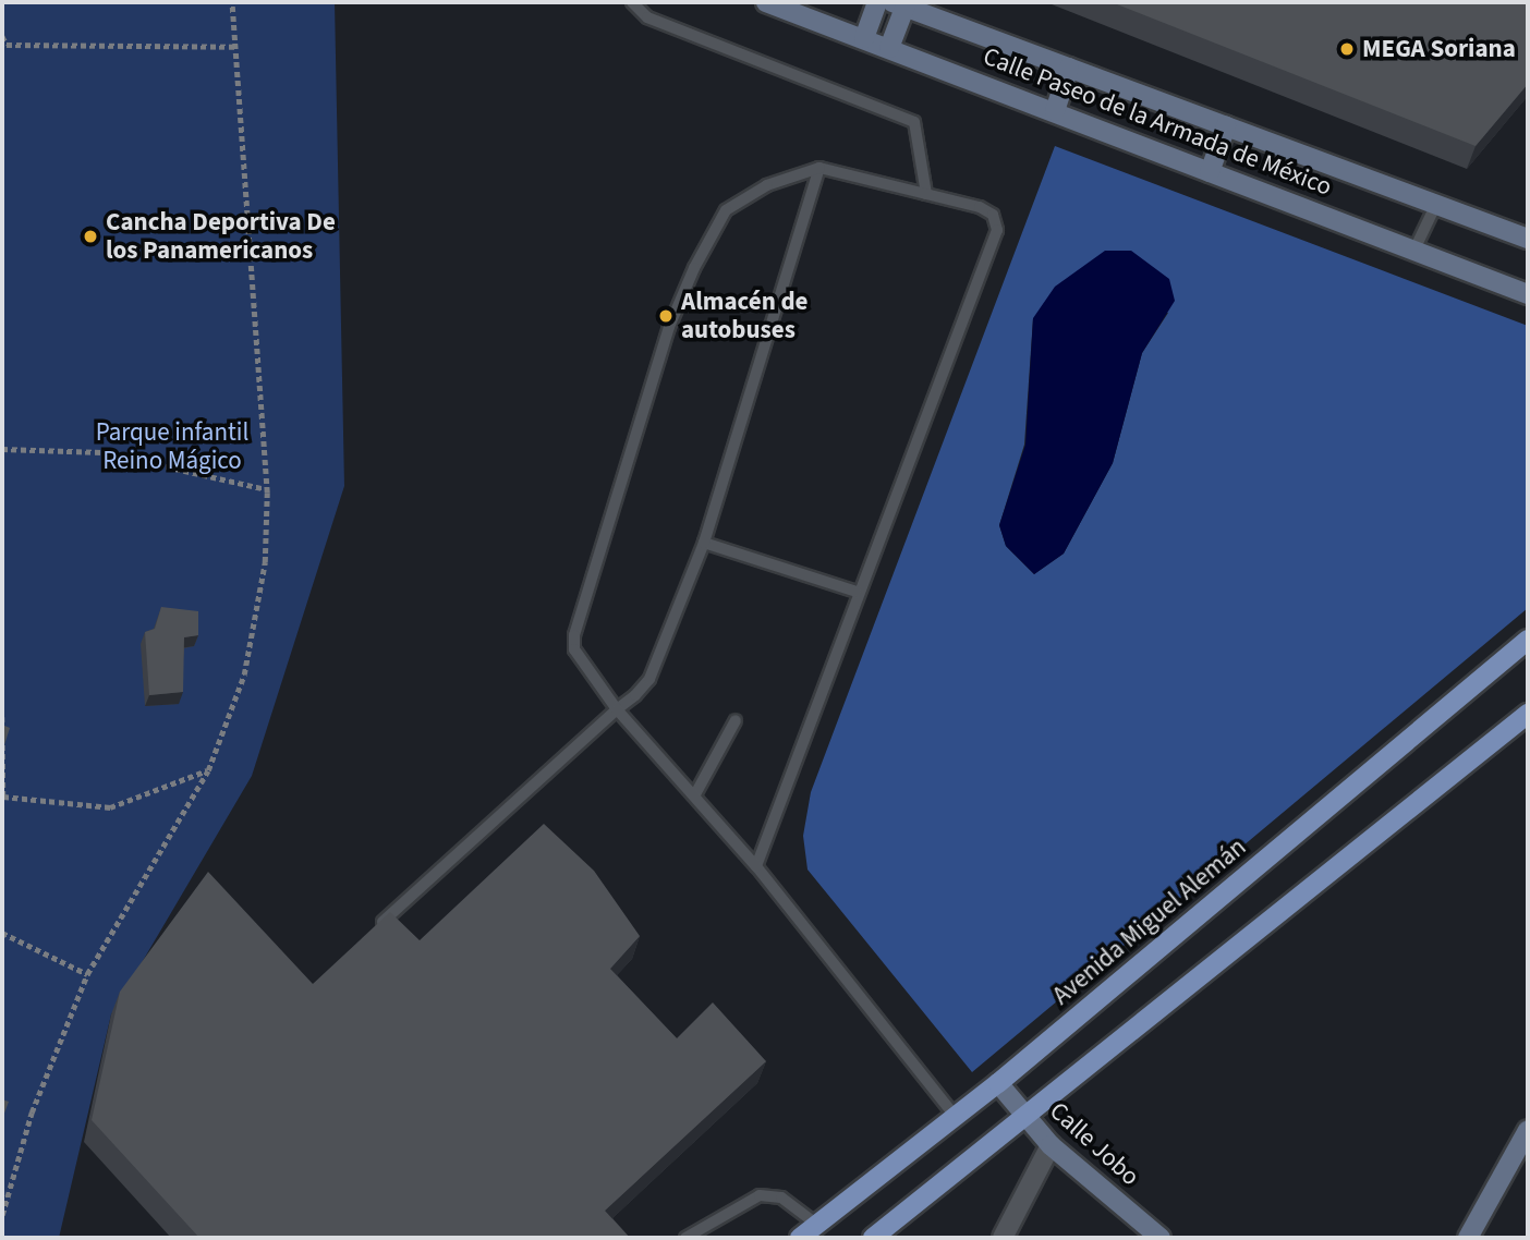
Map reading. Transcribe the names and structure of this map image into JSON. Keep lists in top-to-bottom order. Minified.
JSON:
{"streets":{"main road":["Calle Paseo de la Armada de México","Avenida Miguel Alemán","Calle Jobo"]},"crossings":[["Avenida Miguel Alemán","Calle Jobo"]],"parks":["Parque infantil Reino Mágico"],"places":["MEGA Soriana","Cancha Deportiva De los Panamericanos","Almacén de autobuses"]}
